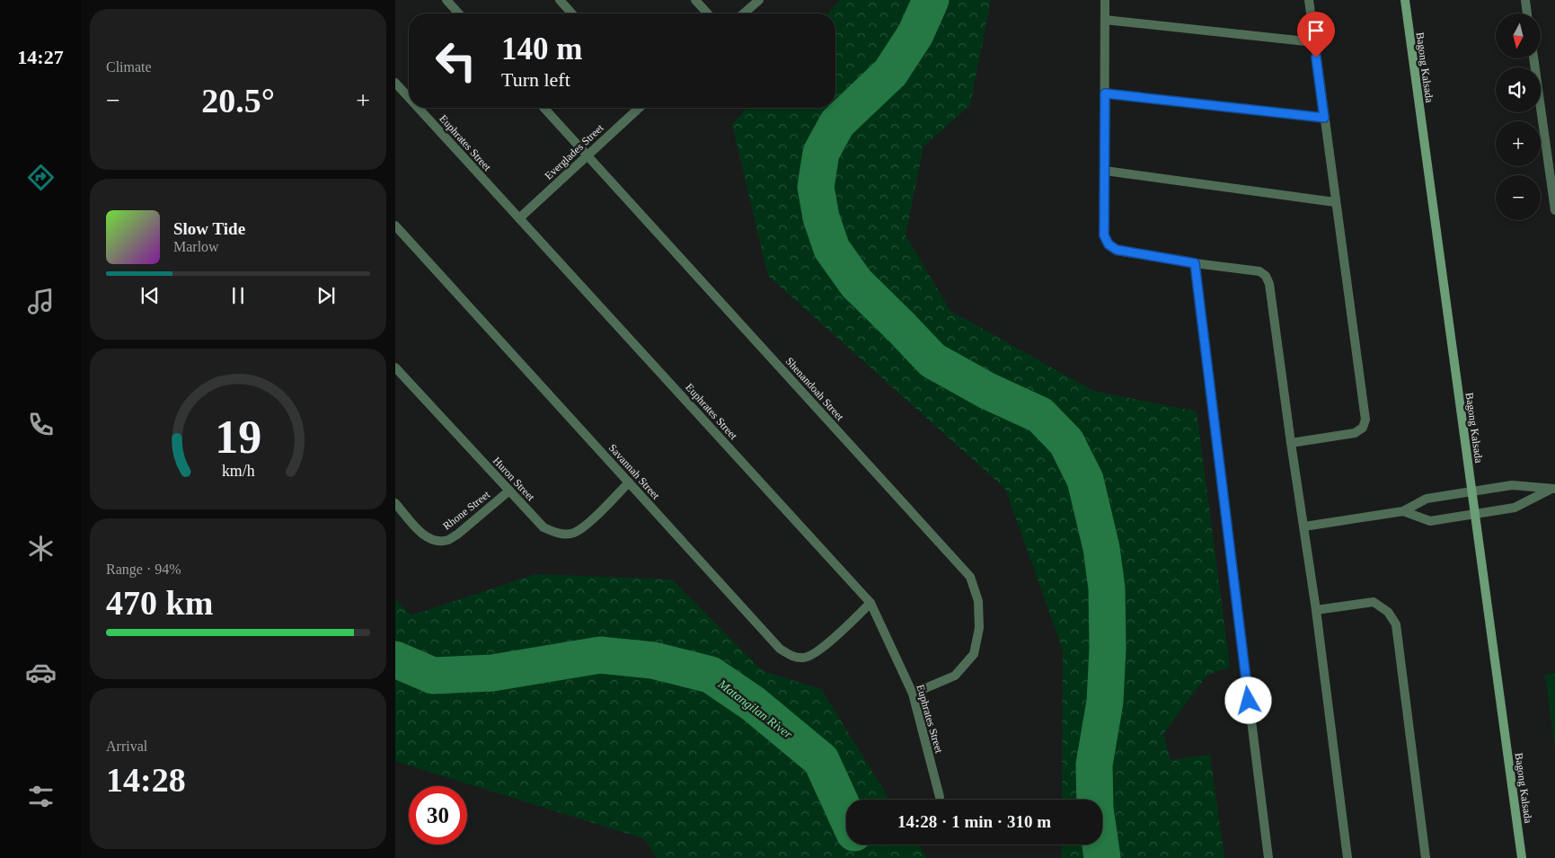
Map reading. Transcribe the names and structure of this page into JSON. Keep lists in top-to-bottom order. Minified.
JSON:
{"streets":{"street":["Bagong Kalsada","Euphrates Street","Everglades Street","Shenandoah Street","Savannah Street","Huron Street","Rhone Street"]},"crossings":[["Euphrates Street","Everglades Street"],["Euphrates Street","Shenandoah Street"],["Euphrates Street","Savannah Street"],["Everglades Street","Shenandoah Street"],["Savannah Street","Huron Street"],["Huron Street","Rhone Street"]],"water":["Matangilan River"],"north":"bottom","page":{"tabs":"14:27","tile":["Climate",["Range · 94%","470 km"],["Arrival","14:28"]],"map_buttons":["+","−"],"turn":["140 m","Turn left"],"heat":["−","20.5°","+"],"song":["Slow Tide","Marlow"],"limit":"30","trip":"14:28 · 1 min · 310 m","gauge":["19","km/h"]}}
